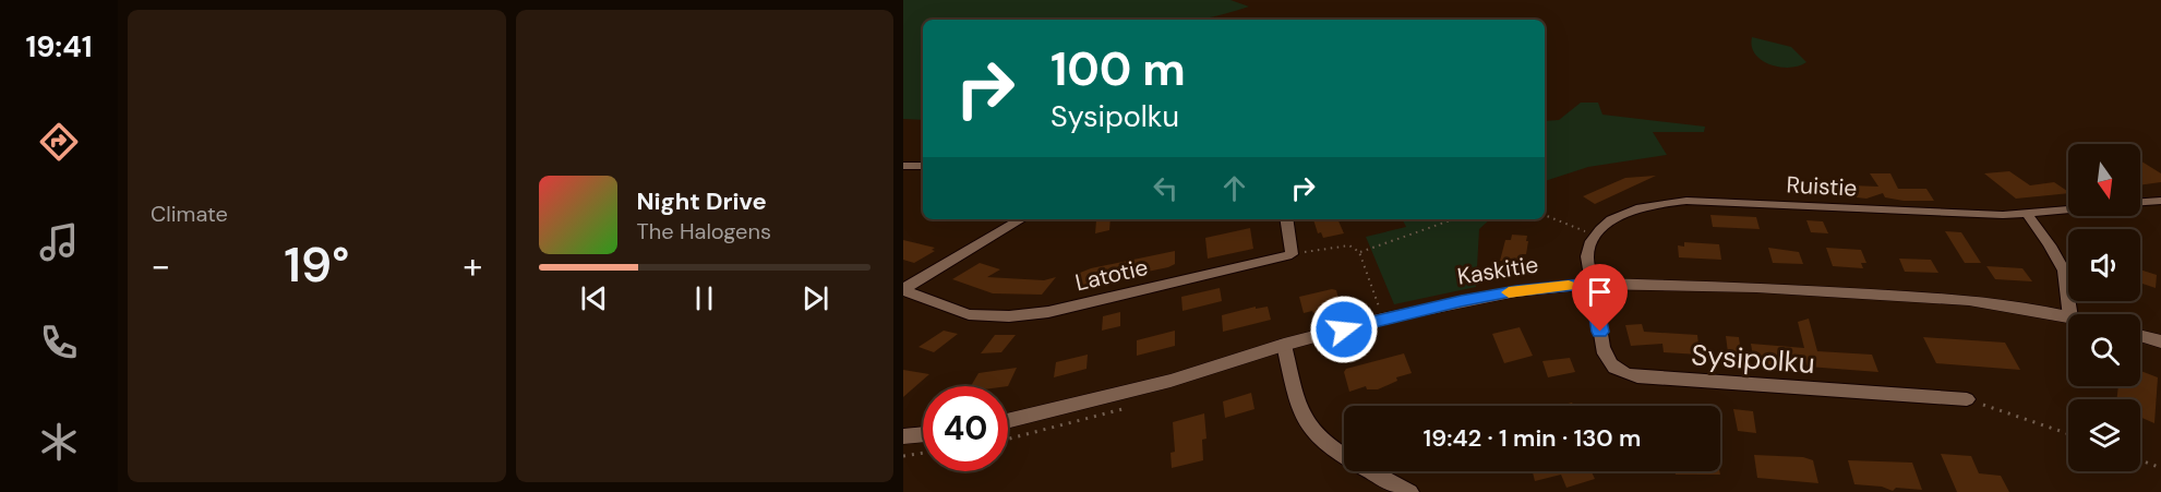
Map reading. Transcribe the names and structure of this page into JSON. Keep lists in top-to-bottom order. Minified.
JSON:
{"streets":{"street":["Ruistie","Kaskitie","Latotie","Sysipolku"]},"crossings":[["Kaskitie","Sysipolku"]],"north":"bottom","page":{"tabs":"19:41","tile":"Climate","turn":["100 m","Sysipolku"],"song":["Night Drive","The Halogens"],"heat":["−","19°","+"],"limit":"40","trip":"19:42 · 1 min · 130 m"}}
